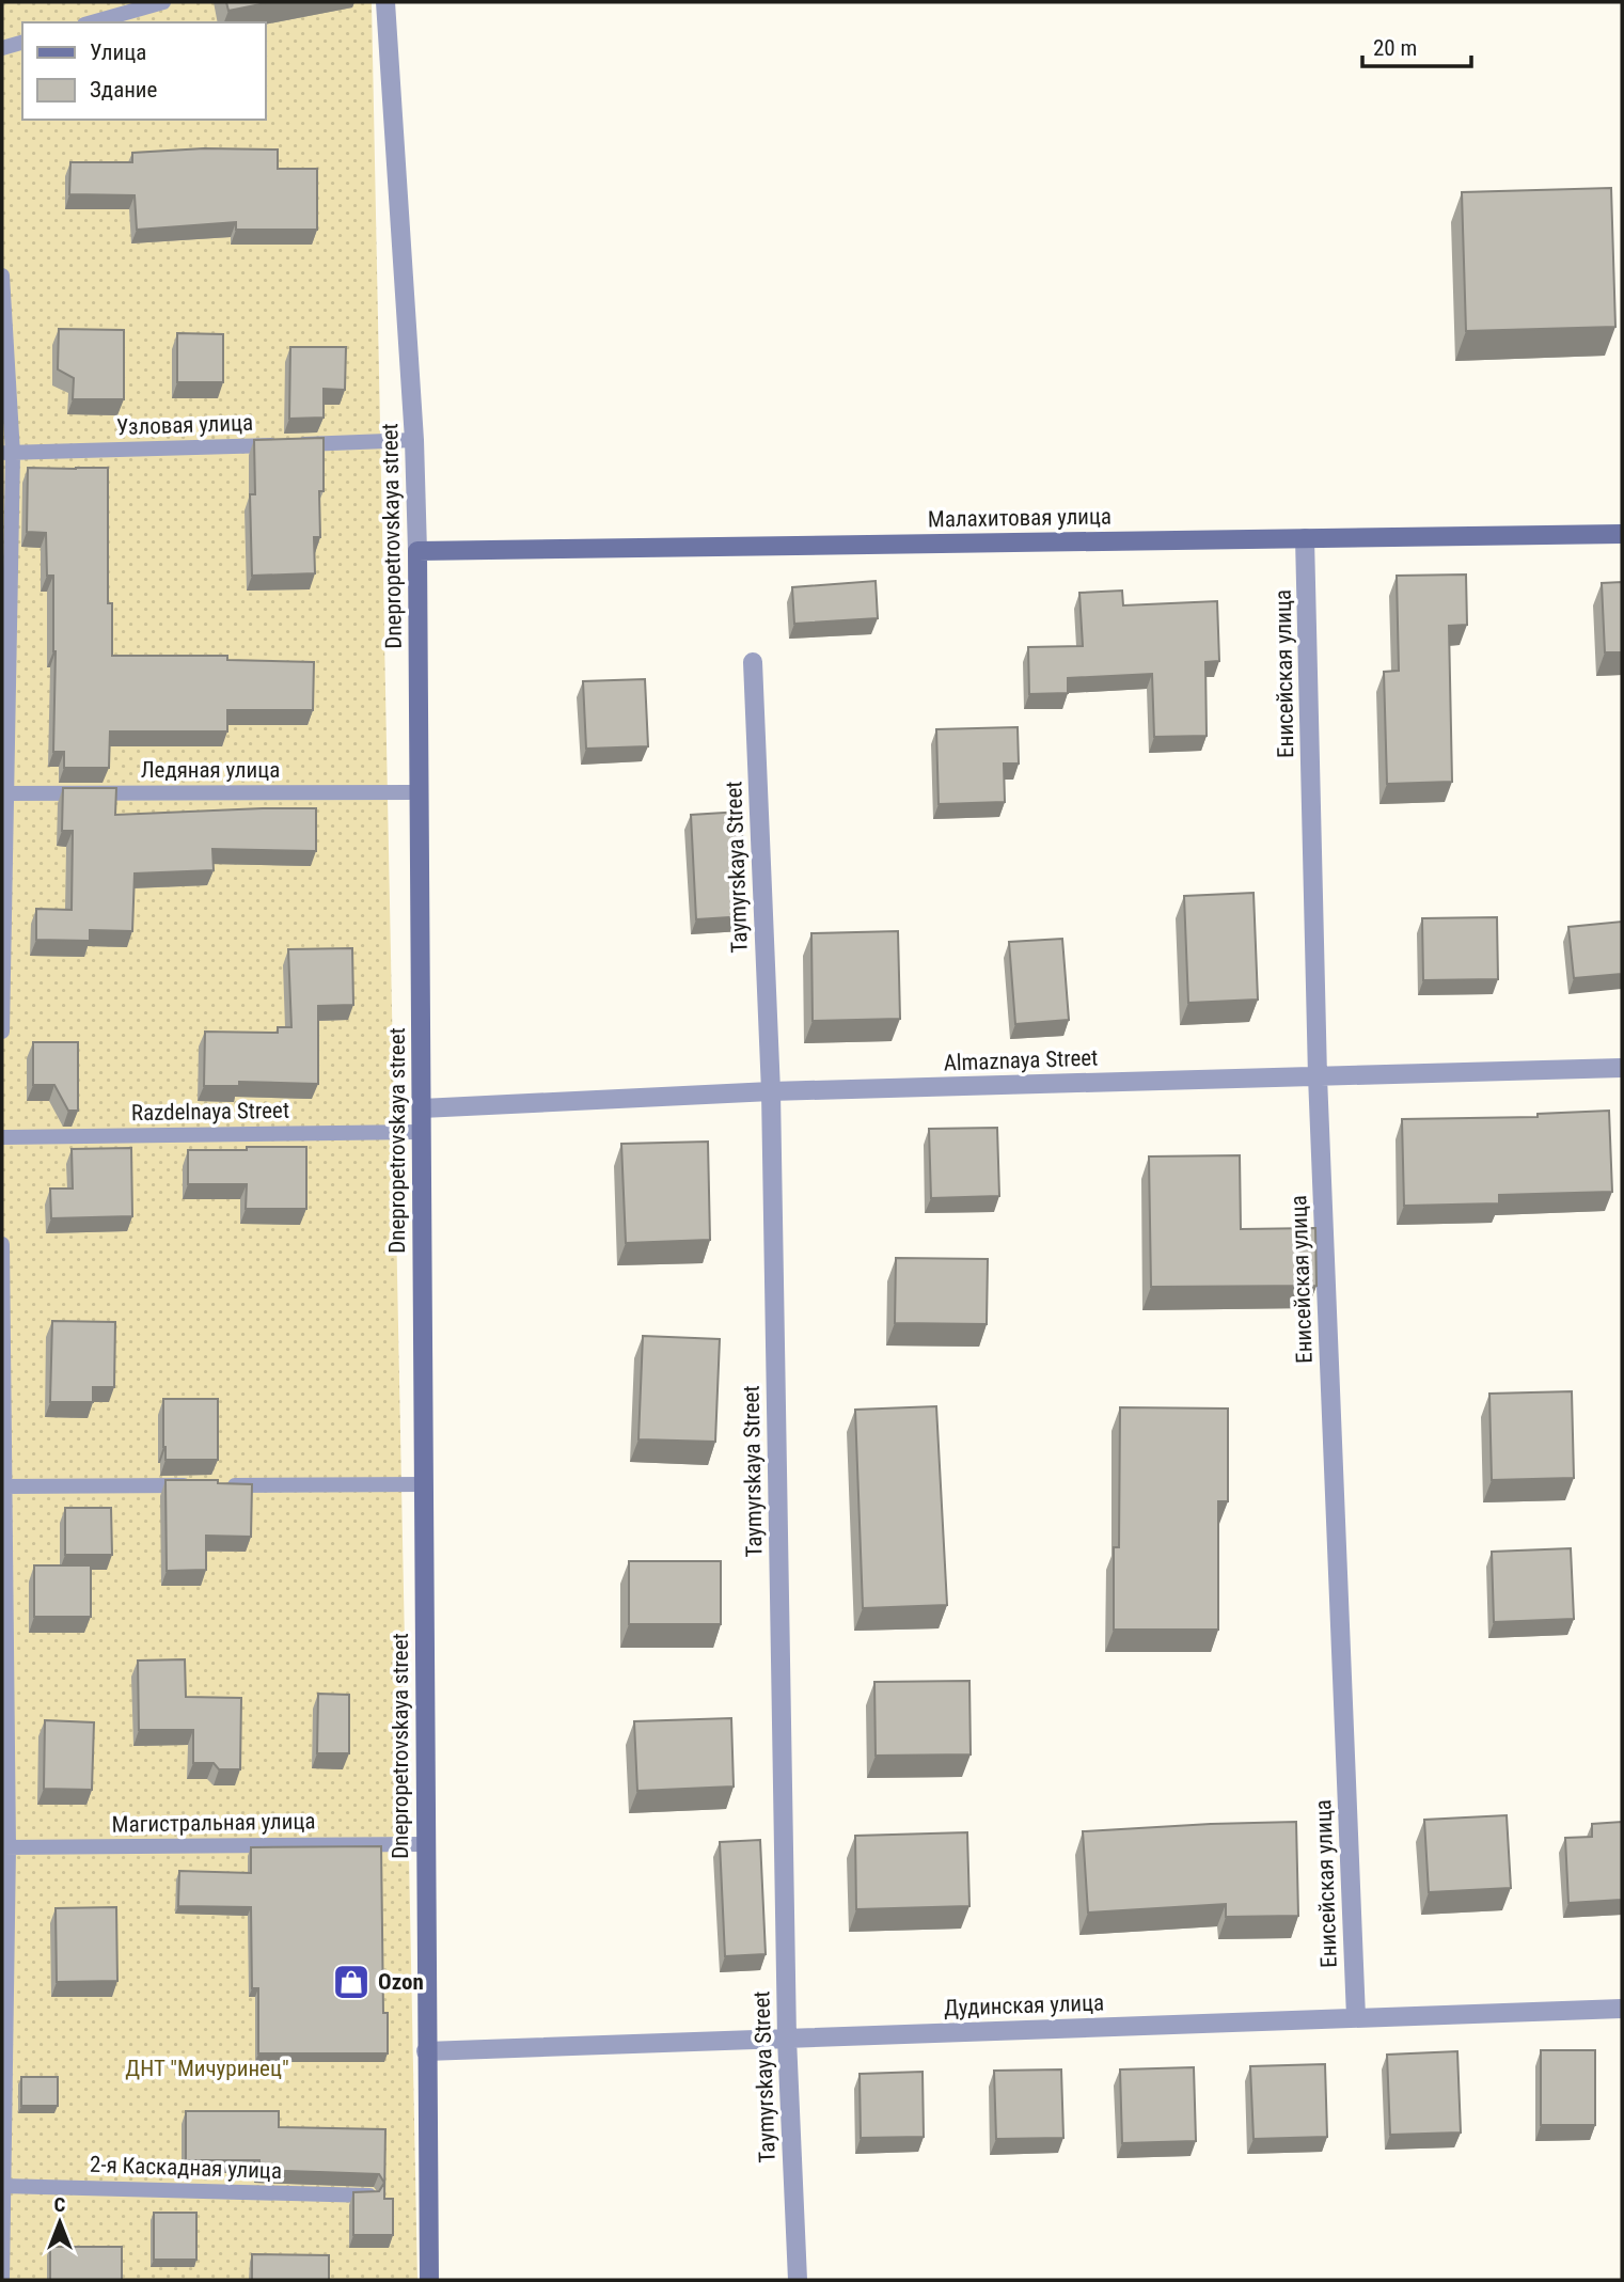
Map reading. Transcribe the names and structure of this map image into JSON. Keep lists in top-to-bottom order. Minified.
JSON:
{"streets":{"street":["Малахитовая улица","Dnepropetrovskaya street","Енисейская улица","Taymyrskaya Street","Almaznaya Street","Дудинская улица"],"lane":["Узловая улица","Ледяная улица","Razdelnaya Street","Магистральная улица","2-я Каскадная улица"]},"crossings":[["Узловая улица","Dnepropetrovskaya street"],["Малахитовая улица","Dnepropetrovskaya street"],["Малахитовая улица","Енисейская улица"],["Dnepropetrovskaya street","Ледяная улица"],["Dnepropetrovskaya street","Almaznaya Street"],["Dnepropetrovskaya street","Razdelnaya Street"],["Dnepropetrovskaya street","Магистральная улица"],["Dnepropetrovskaya street","Дудинская улица"],["Енисейская улица","Almaznaya Street"],["Енисейская улица","Дудинская улица"],["Taymyrskaya Street","Almaznaya Street"],["Taymyrskaya Street","Дудинская улица"]],"parks":["ДНТ \"Мичуринец\""],"places":{"shop":["Ozon"]},"legend":["Улица","Здание"],"scale_bar":"20 m","north":"top"}
